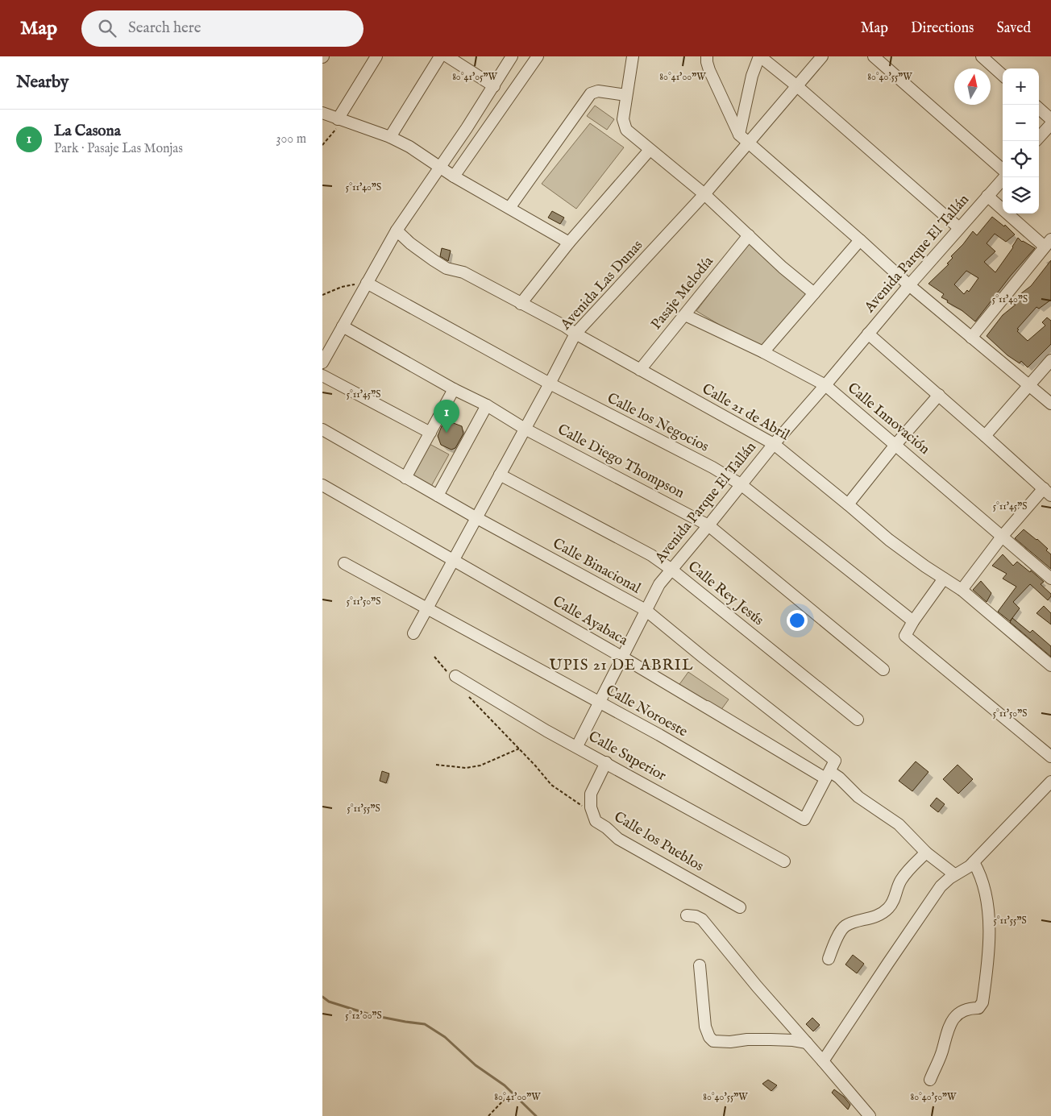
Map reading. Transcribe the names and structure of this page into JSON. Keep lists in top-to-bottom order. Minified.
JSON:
{"streets":{"street":["Avenida Parque El Tallán","Avenida Las Dunas","Pasaje Melodía","Calle 21 de Abril","Calle Innovación","Calle los Negocios","Calle Diego Thompson","Calle Binacional","Calle Rey Jesús","Calle Ayabaca","Calle Noroeste","Calle Superior","Calle los Pueblos"]},"crossings":[["Avenida Parque El Tallán","Calle 21 de Abril"],["Avenida Parque El Tallán","Calle Innovación"],["Avenida Parque El Tallán","Calle los Negocios"],["Avenida Parque El Tallán","Calle Diego Thompson"],["Avenida Parque El Tallán","Calle Binacional"],["Avenida Parque El Tallán","Calle Rey Jesús"],["Avenida Parque El Tallán","Calle Ayabaca"],["Avenida Parque El Tallán","Calle Noroeste"],["Avenida Parque El Tallán","Calle Superior"],["Avenida Las Dunas","Calle 21 de Abril"],["Avenida Las Dunas","Calle los Negocios"],["Avenida Las Dunas","Calle Diego Thompson"],["Avenida Las Dunas","Calle Binacional"],["Avenida Las Dunas","Calle Rey Jesús"],["Avenida Las Dunas","Calle Ayabaca"],["Avenida Las Dunas","Calle Noroeste"],["Pasaje Melodía","Calle 21 de Abril"],["Pasaje Melodía","Calle Innovación"],["Calle Binacional","Calle Ayabaca"],["Calle Binacional","Calle Noroeste"],["Calle Ayabaca","Calle Noroeste"],["Calle Superior","Calle los Pueblos"]],"districts":["UPIS 21 DE ABRIL"],"north":"top","page":{"header":"Map","search":"Search here","nav":["Map","Directions","Saved"],"heading":"Nearby","map_buttons":["+","−"],"list":[{"mark":"1","name":"La Casona","note":"Park · Pasaje Las Monjas","value":"300 m"}],"pins":"1"},"coordinates":["80°41'00\"W","80°40'55\"W","80°41'05\"W","5°11'40\"S","5°11'45\"S","5°11'50\"S","5°11'55\"S","5°12'00\"S","80°40'50\"W"]}
